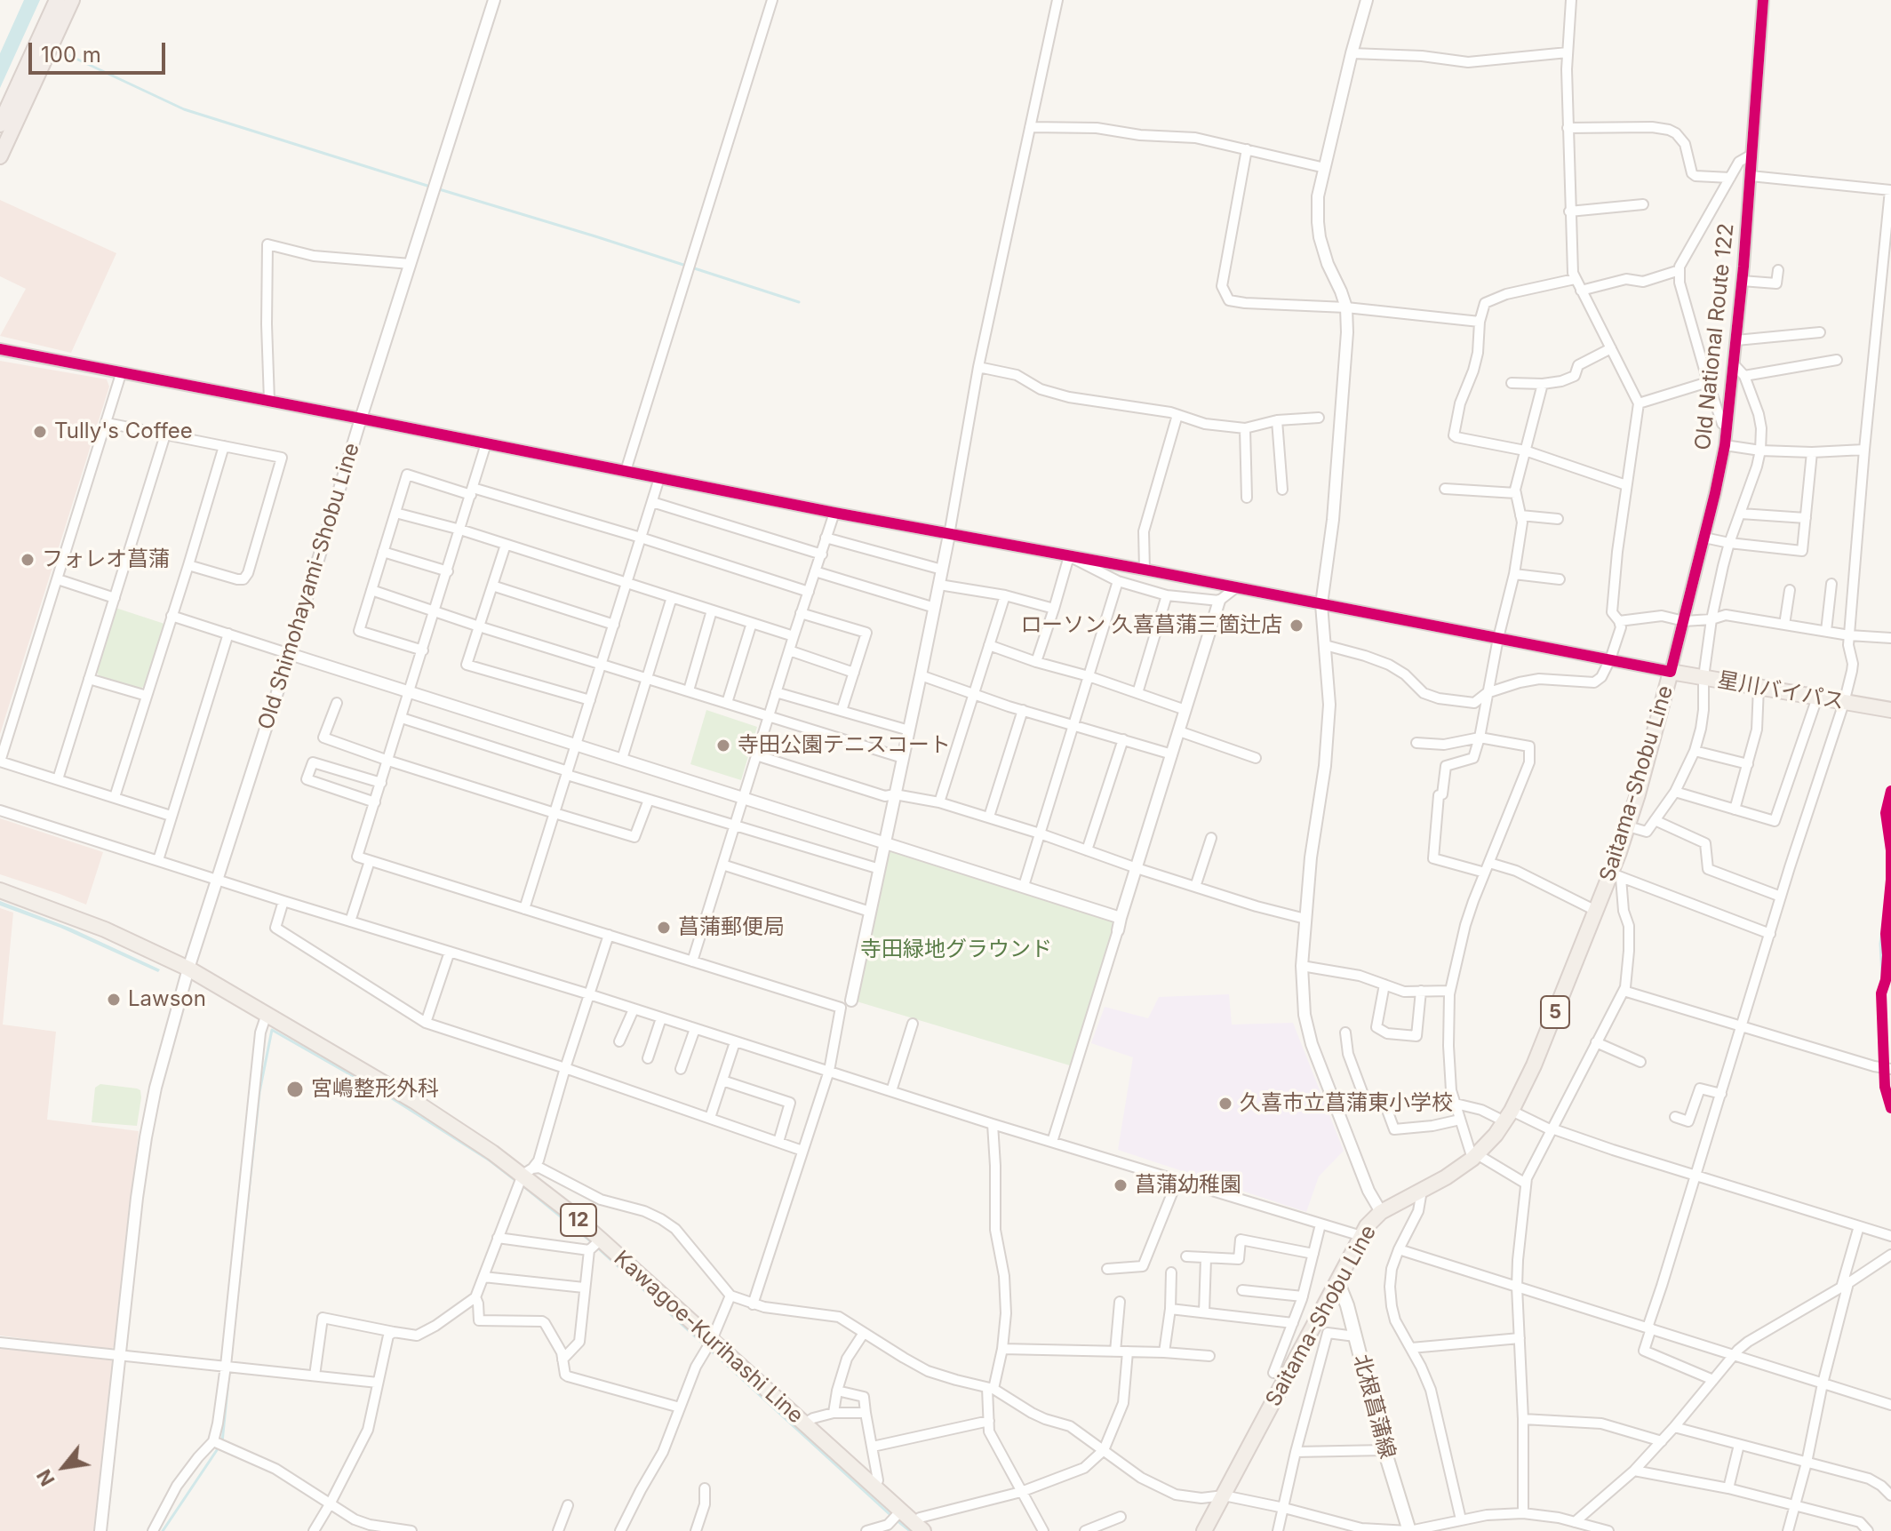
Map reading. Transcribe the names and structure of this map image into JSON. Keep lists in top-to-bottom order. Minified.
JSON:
{"streets":{"main road":["星川バイパス","Saitama-Shobu Line","5","12","Kawagoe-Kurihashi Line","北根菖蒲線"],"street":["Old National Route 122","Old Shimohayami-Shobu Line"]},"crossings":[["Old National Route 122","星川バイパス"],["Old National Route 122","Saitama-Shobu Line"],["Old Shimohayami-Shobu Line","Kawagoe-Kurihashi Line"],["星川バイパス","Saitama-Shobu Line"],["Saitama-Shobu Line","北根菖蒲線"]],"parks":["寺田緑地グラウンド"],"places":["Tully's Coffee","フォレオ菖蒲","ローソン 久喜菖蒲三箇辻店","寺田公園テニスコート","菖蒲郵便局","Lawson","宮嶋整形外科","久喜市立菖蒲東小学校","菖蒲幼稚園"],"scale_bar":"100 m","north":"bottom left"}
